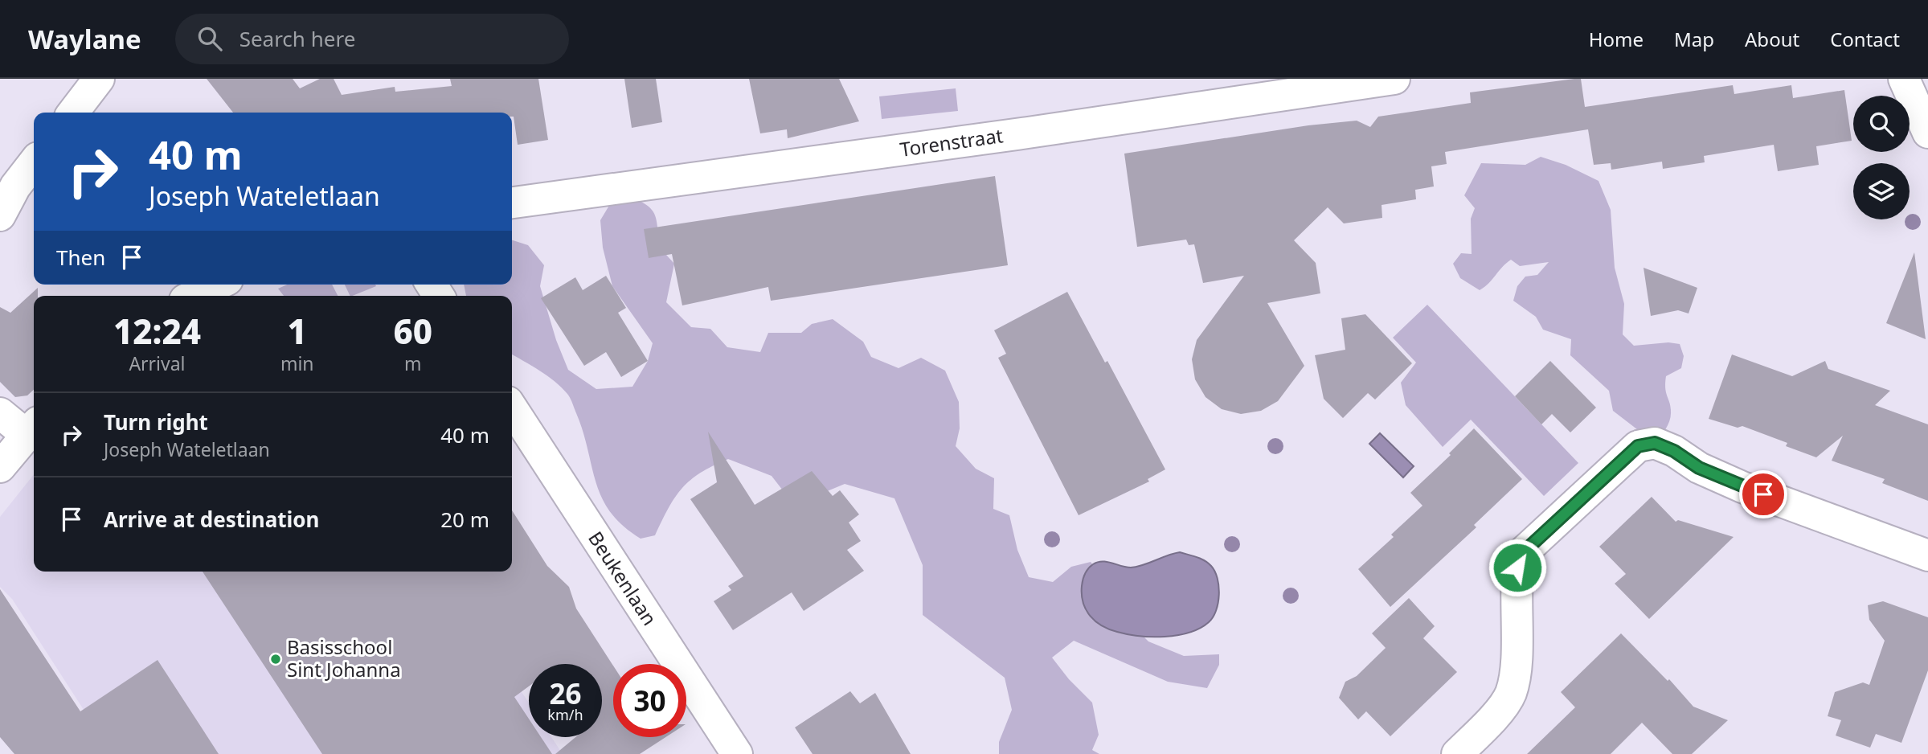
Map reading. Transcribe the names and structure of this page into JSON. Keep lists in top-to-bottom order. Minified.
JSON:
{"streets":{"street":["Torenstraat","Beukenlaan"]},"places":["Basisschool Sint Johanna"],"page":{"header":"Waylane","search":"Search here","nav":["Home","Map","About","Contact"],"turn":["40 m","Joseph Wateletlaan"],"then":"Then","eta":["12:24","Arrival","1","min","60","m"],"list":[{"name":"Turn right","note":"Joseph Wateletlaan","value":"40 m"},{"name":"Arrive at destination","value":"20 m"}],"speed":"26 km/h","limit":"30"}}
